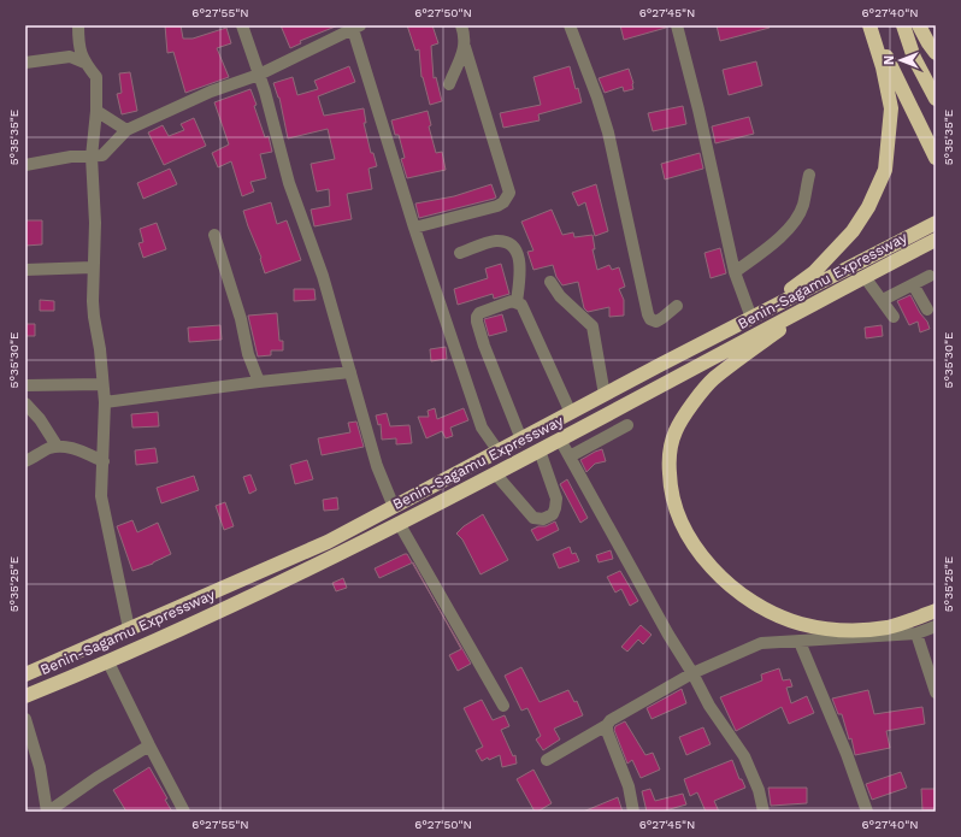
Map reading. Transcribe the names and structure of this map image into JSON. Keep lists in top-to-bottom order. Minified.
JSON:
{"streets":{"highway":["Benin-Sagamu Expressway"]},"north":"left","coordinates":["6°27'55\"N","6°27'50\"N","6°27'45\"N","6°27'40\"N","5°35'35\"E","5°35'30\"E","5°35'25\"E"]}
